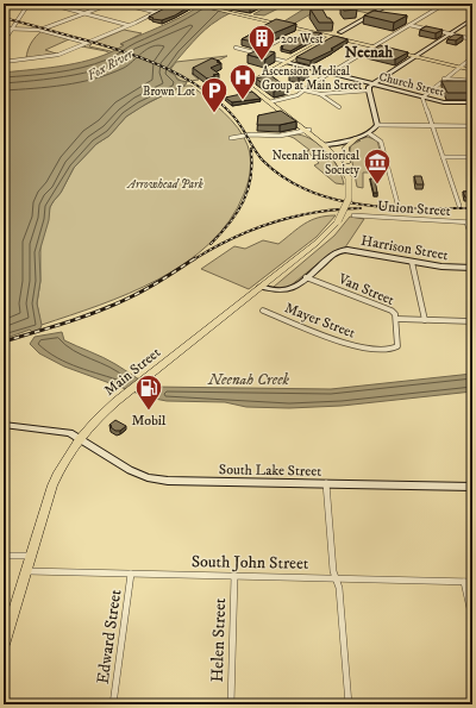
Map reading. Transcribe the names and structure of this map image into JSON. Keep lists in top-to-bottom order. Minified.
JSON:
{"streets":{"main road":["Main Street"],"street":["Church Street","Union Street","Harrison Street","Van Street","Mayer Street","South Lake Street","South John Street","Edward Street","Helen Street"]},"crossings":[["Harrison Street","Van Street"],["Harrison Street","Main Street"],["Van Street","Mayer Street"],["Main Street","South Lake Street"],["Main Street","South John Street"],["South John Street","Edward Street"],["South John Street","Helen Street"]],"districts":["Neenah"],"water":["Fox River","Neenah Creek"],"parks":["Arrowhead Park"],"places":{"building":["201 West"],"hospital":["Ascension Medical Group at Main Street"],"parking":["Brown Lot"],"museum":["Neenah Historical Society"],"fuel station":["Mobil"]}}
